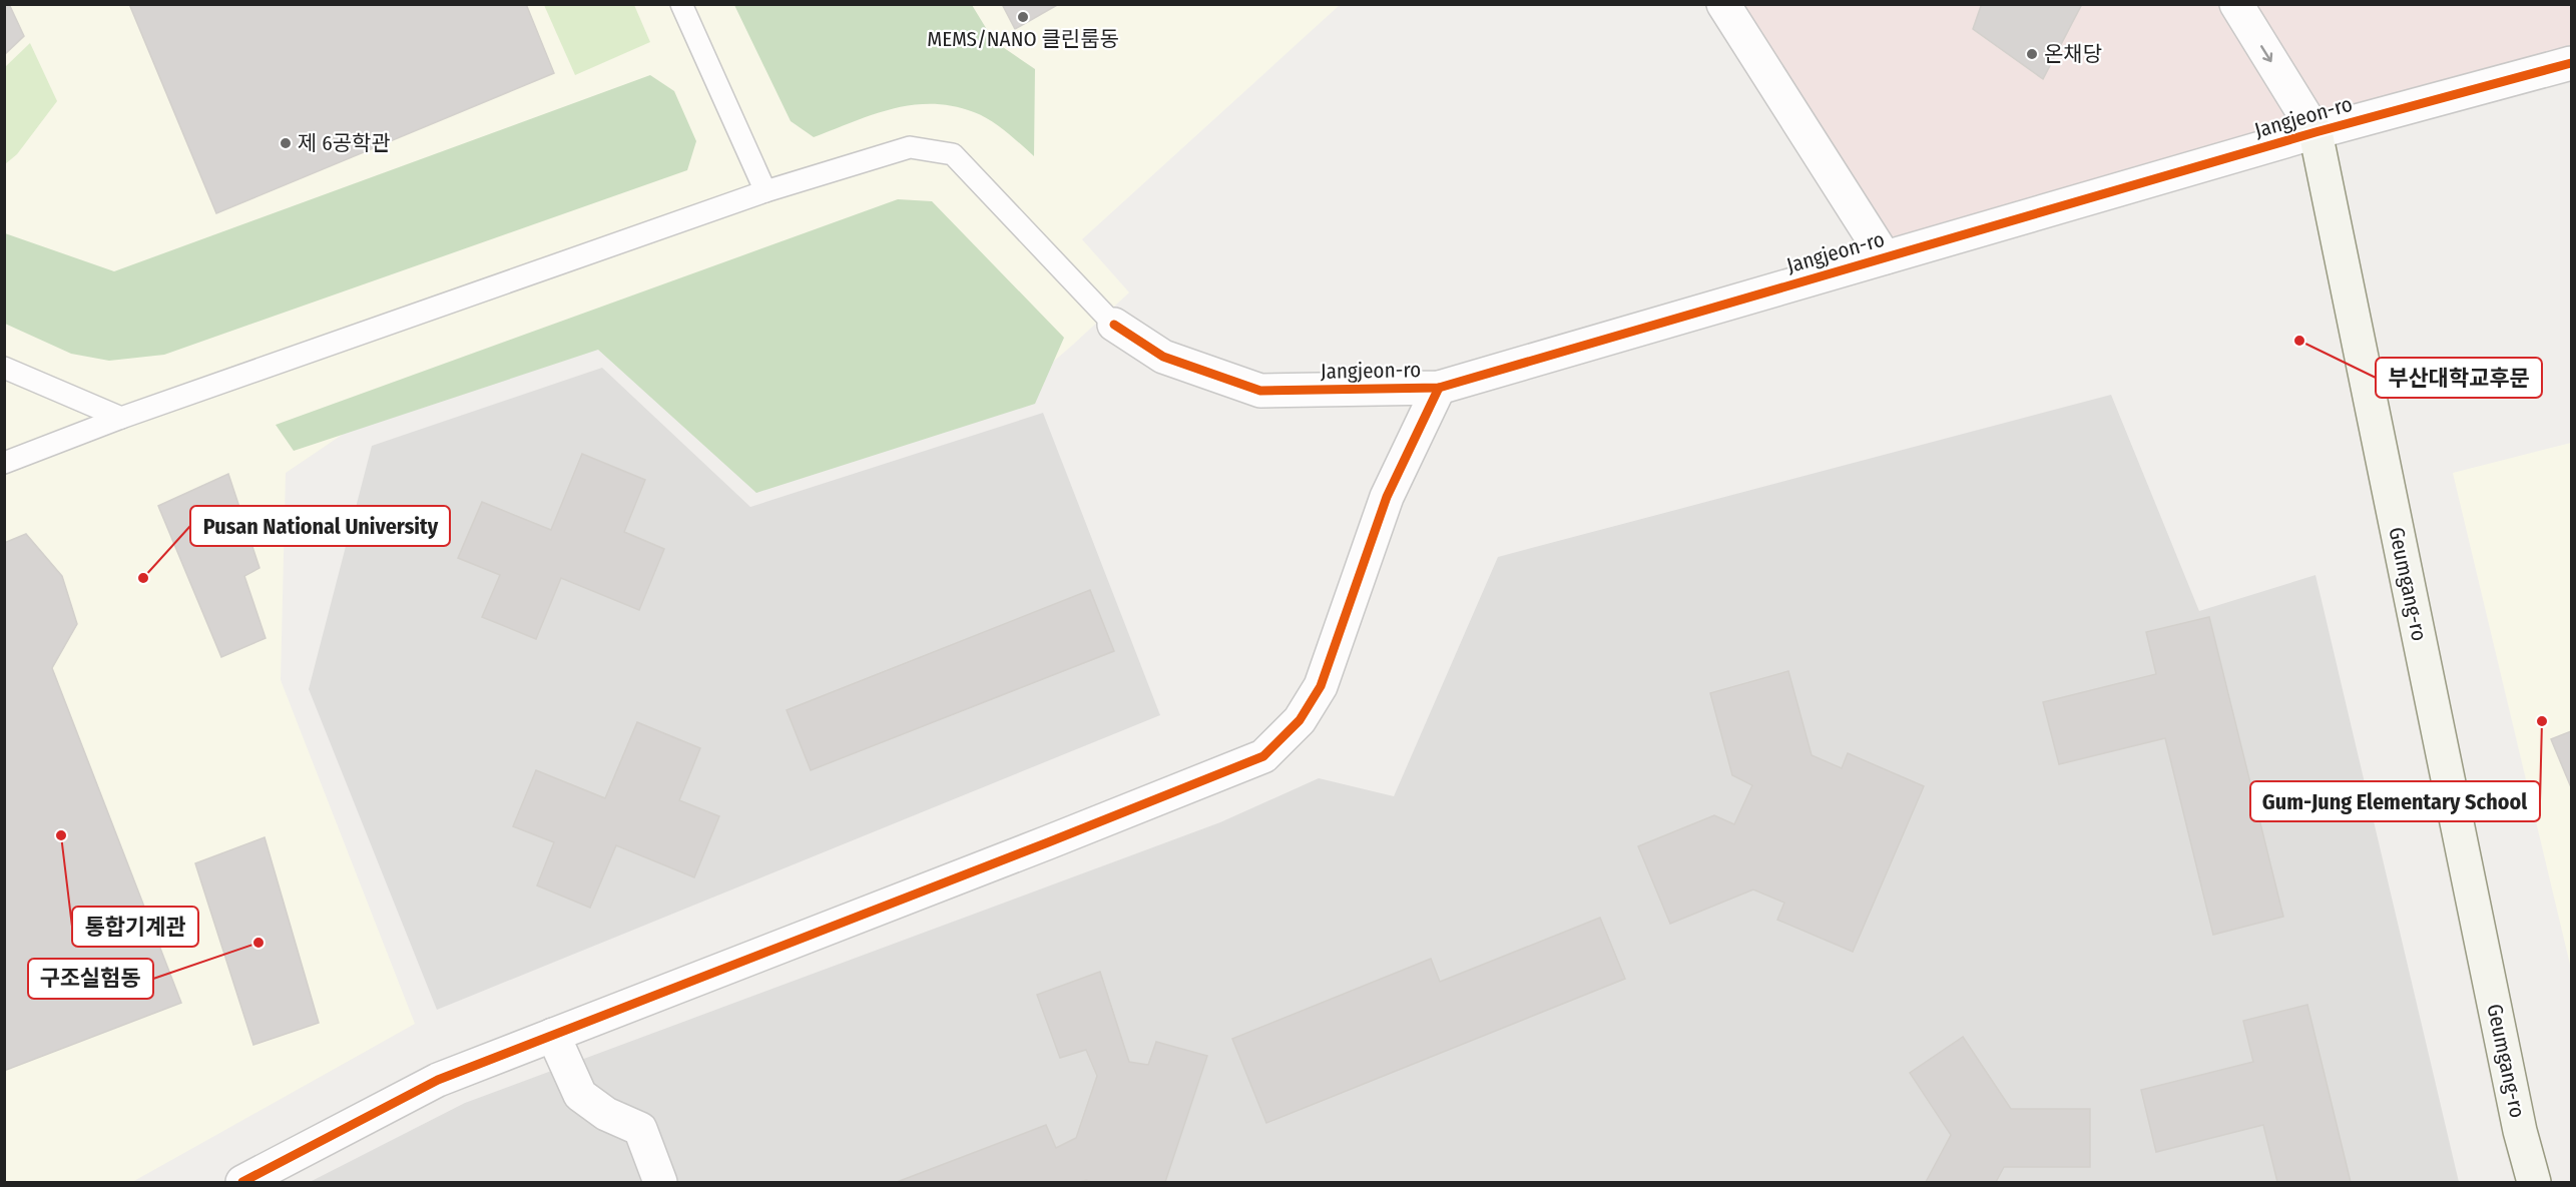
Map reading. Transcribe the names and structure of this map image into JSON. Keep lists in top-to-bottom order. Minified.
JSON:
{"streets":{"main road":["Geumgang-ro"],"street":["Jangjeon-ro"]},"crossings":[["Jangjeon-ro","Geumgang-ro"]],"places":["MEMS/NANO 클린룸동","온채당","제 6공학관","부산대학교후문","Pusan National University","Gum-Jung Elementary School","통합기계관","구조실험동"]}
